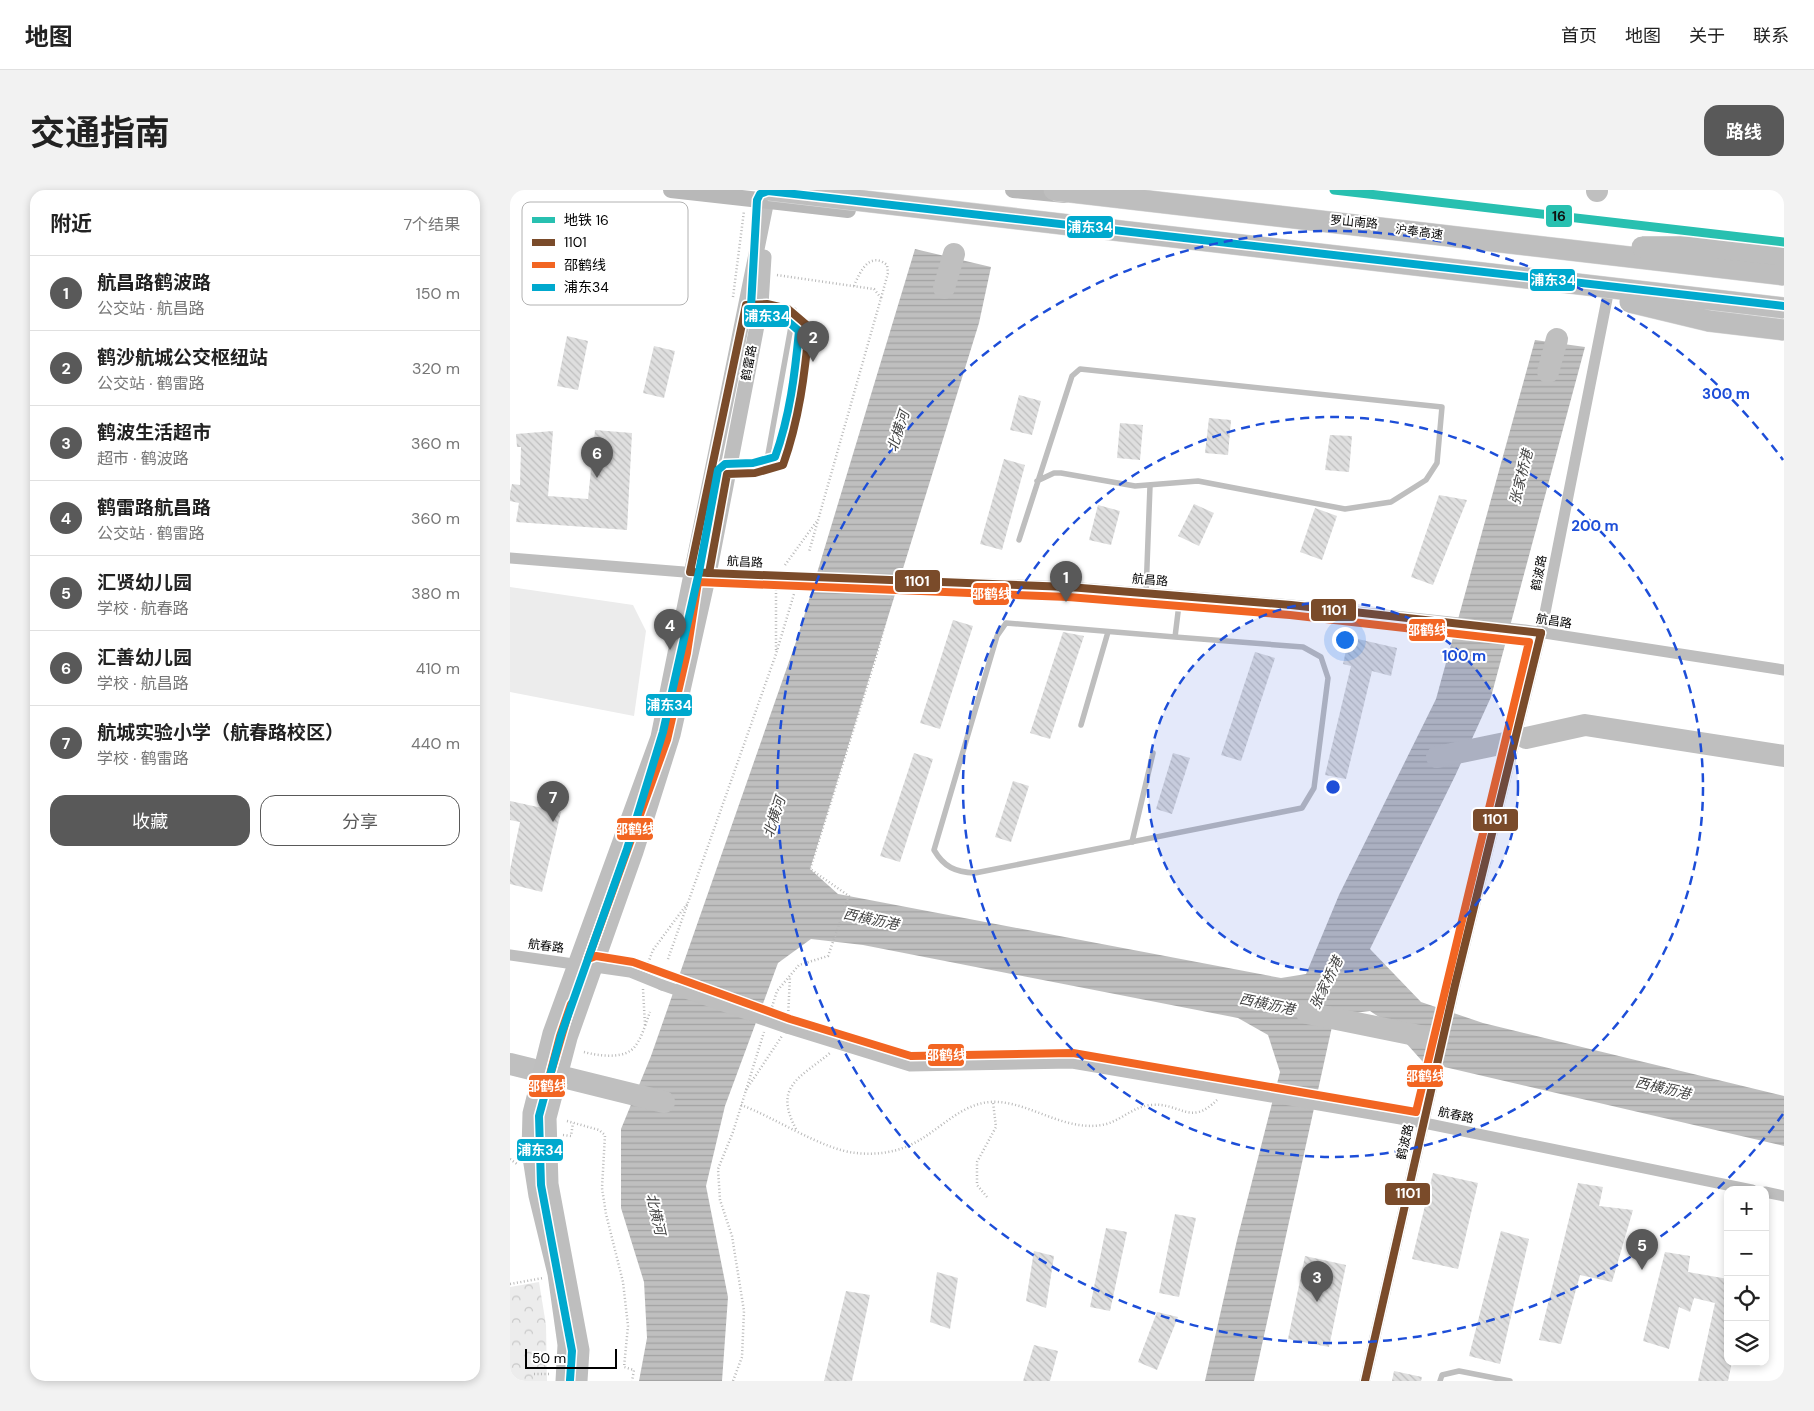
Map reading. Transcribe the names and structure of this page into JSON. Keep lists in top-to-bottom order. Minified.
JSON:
{"streets":{"highway":["沪奉高速"],"main road":["罗山南路"],"street":["鹤雷路","航昌路","鹤波路","航春路"]},"crossings":[["鹤雷路","航昌路"],["鹤雷路","航春路"],["航昌路","鹤波路"],["鹤波路","航春路"]],"water":["北横河","张家桥港","西横沥港"],"lines":["metro line 16","transit line 浦东34","transit line 1101","transit line 邵鹤线"],"legend":["地铁 16","1101","邵鹤线","浦东34"],"scale_bar":"50 m","page":{"header":"地图","nav":["首页","地图","关于","联系"],"title":"交通指南","buttons":["路线",["收藏","分享"]],"heading":["附近","7个结果"],"list":[{"mark":"1","name":"航昌路鹤波路","note":"公交站 · 航昌路","value":"150 m"},{"mark":"2","name":"鹤沙航城公交枢纽站","note":"公交站 · 鹤雷路","value":"320 m"},{"mark":"3","name":"鹤波生活超市","note":"超市 · 鹤波路","value":"360 m"},{"mark":"4","name":"鹤雷路航昌路","note":"公交站 · 鹤雷路","value":"360 m"},{"mark":"5","name":"汇贤幼儿园","note":"学校 · 航春路","value":"380 m"},{"mark":"6","name":"汇善幼儿园","note":"学校 · 航昌路","value":"410 m"},{"mark":"7","name":"航城实验小学（航春路校区）","note":"学校 · 鹤雷路","value":"440 m"}],"pins":["2","6","1","4","7","5","3"],"map_buttons":["+","−"],"scale":"50 m"},"rings":["300 m","200 m","100 m"]}
